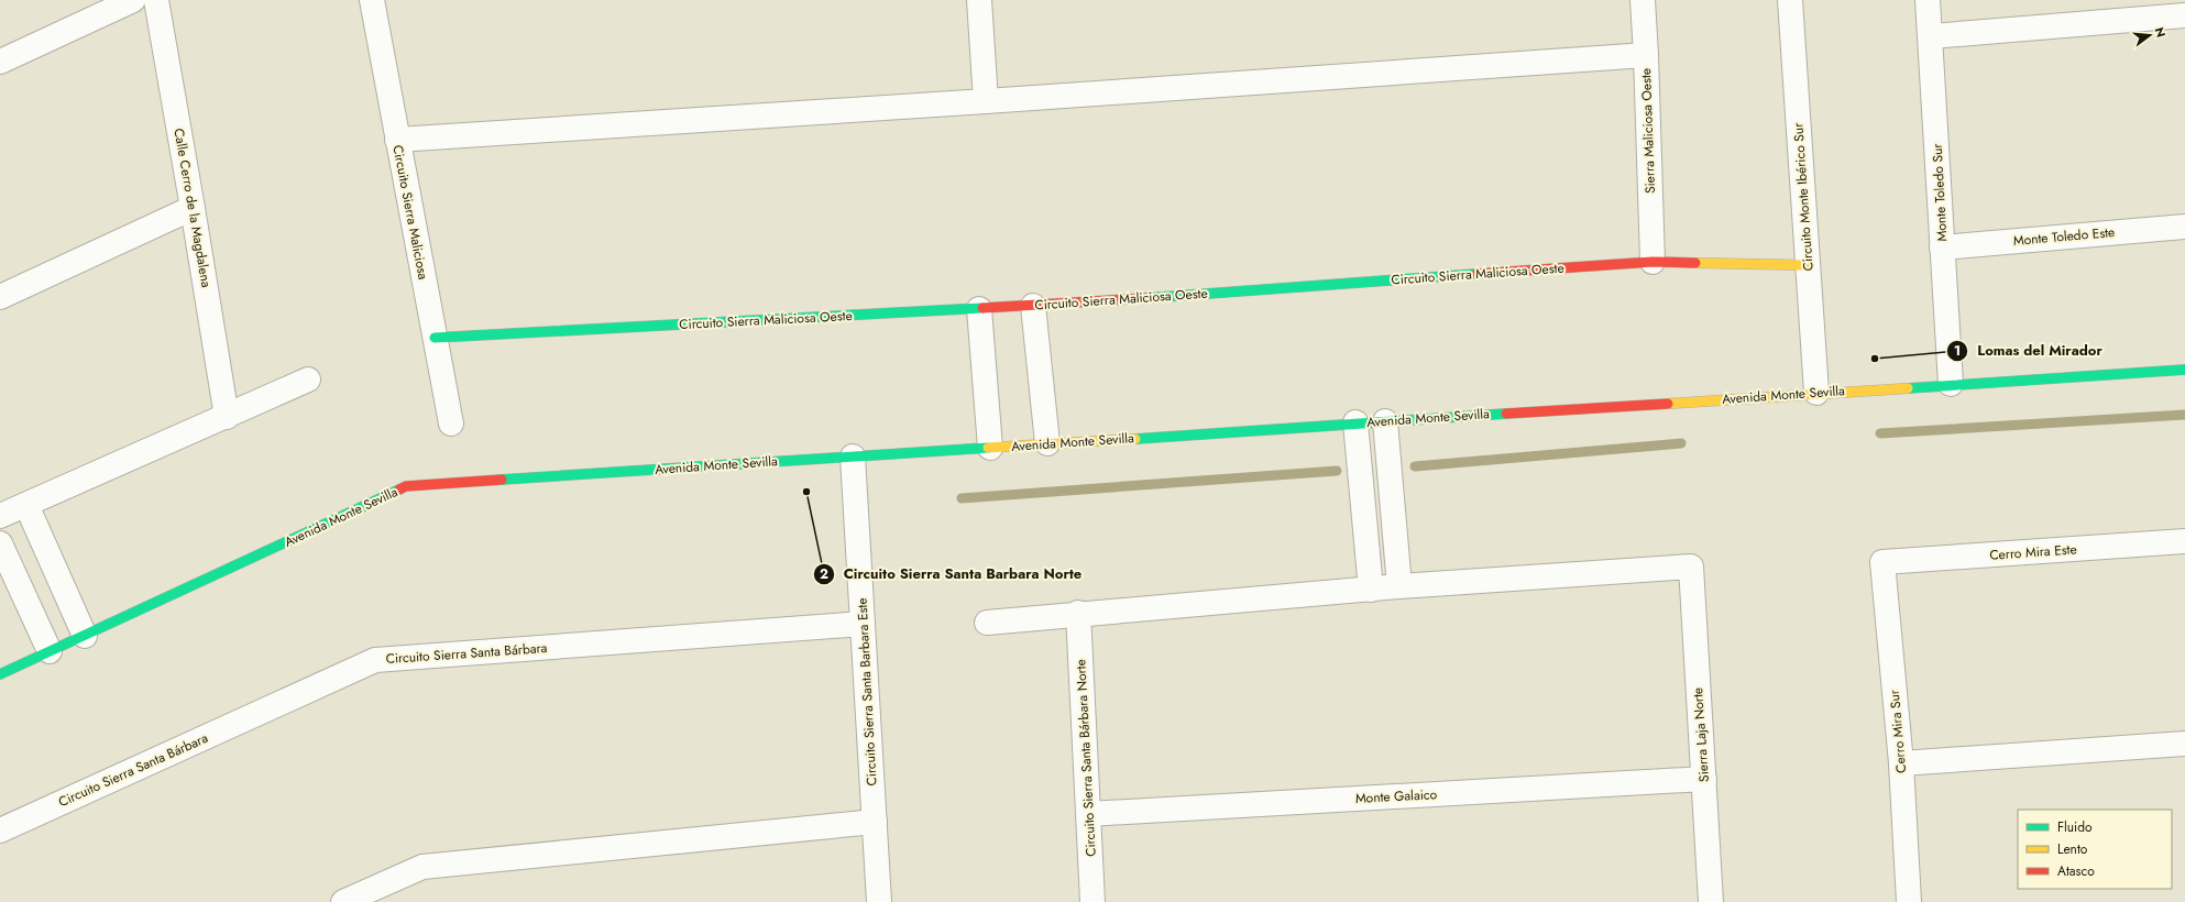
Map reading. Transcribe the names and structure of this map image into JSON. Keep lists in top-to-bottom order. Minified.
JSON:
{"streets":{"street":["Sierra Maliciosa Oeste","Monte Toledo Sur","Circuito Monte Ibérico Sur","Calle Cerro de la Magdalena","Circuito Sierra Maliciosa","Monte Toledo Este","Circuito Sierra Maliciosa Oeste","Avenida Monte Sevilla","Cerro Mira Este","Circuito Sierra Santa Bárbara","Circuito Sierra Santa Barbara Este","Cerro Mira Sur","Sierra Laja Norte","Circuito Sierra Santa Bárbara Norte","Monte Galaico"]},"crossings":[["Sierra Maliciosa Oeste","Circuito Sierra Maliciosa Oeste"],["Monte Toledo Sur","Monte Toledo Este"],["Monte Toledo Sur","Avenida Monte Sevilla"],["Circuito Monte Ibérico Sur","Circuito Sierra Maliciosa Oeste"],["Circuito Monte Ibérico Sur","Avenida Monte Sevilla"],["Circuito Sierra Maliciosa","Circuito Sierra Maliciosa Oeste"],["Avenida Monte Sevilla","Circuito Sierra Santa Barbara Este"],["Cerro Mira Este","Cerro Mira Sur"],["Circuito Sierra Santa Bárbara","Circuito Sierra Santa Barbara Este"],["Sierra Laja Norte","Monte Galaico"],["Circuito Sierra Santa Bárbara Norte","Monte Galaico"]],"places":["Lomas del Mirador","Circuito Sierra Santa Barbara Norte"],"legend":["Fluido","Lento","Atasco"],"north":"right"}
